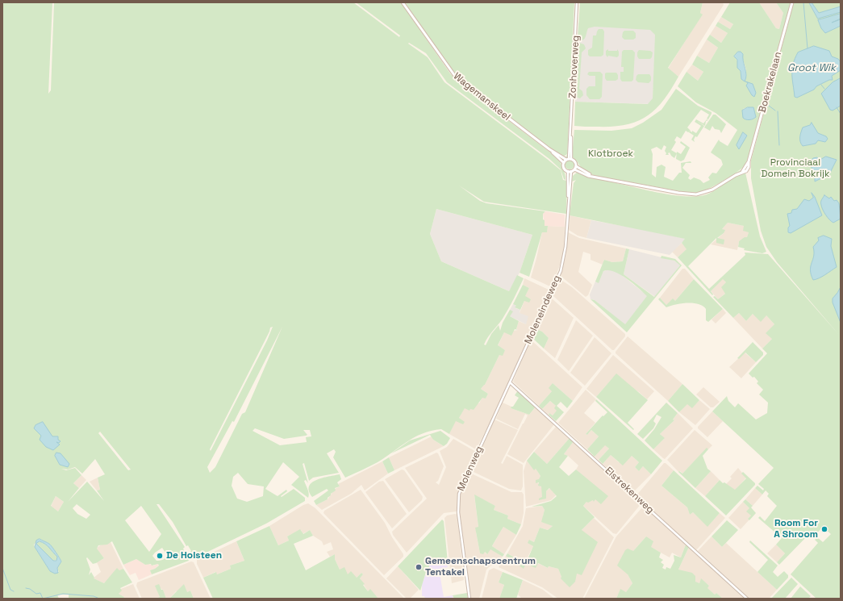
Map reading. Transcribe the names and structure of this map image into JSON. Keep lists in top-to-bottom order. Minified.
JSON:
{"streets":{"main road":["Boekrakelaan","Wagemanskeel"],"street":["Zonhoverweg","Moleneindeweg","Molenweg","Elstrekenweg"]},"crossings":[["Zonhoverweg","Wagemanskeel"],["Zonhoverweg","Moleneindeweg"],["Boekrakelaan","Wagemanskeel"],["Wagemanskeel","Moleneindeweg"],["Moleneindeweg","Molenweg"],["Moleneindeweg","Elstrekenweg"],["Molenweg","Elstrekenweg"]],"water":["Groot Wik"],"parks":["Klotbroek","Provinciaal Domein Bokrijk"],"places":["Room For A Shroom","De Holsteen","Gemeenschapscentrum Tentakel"]}
